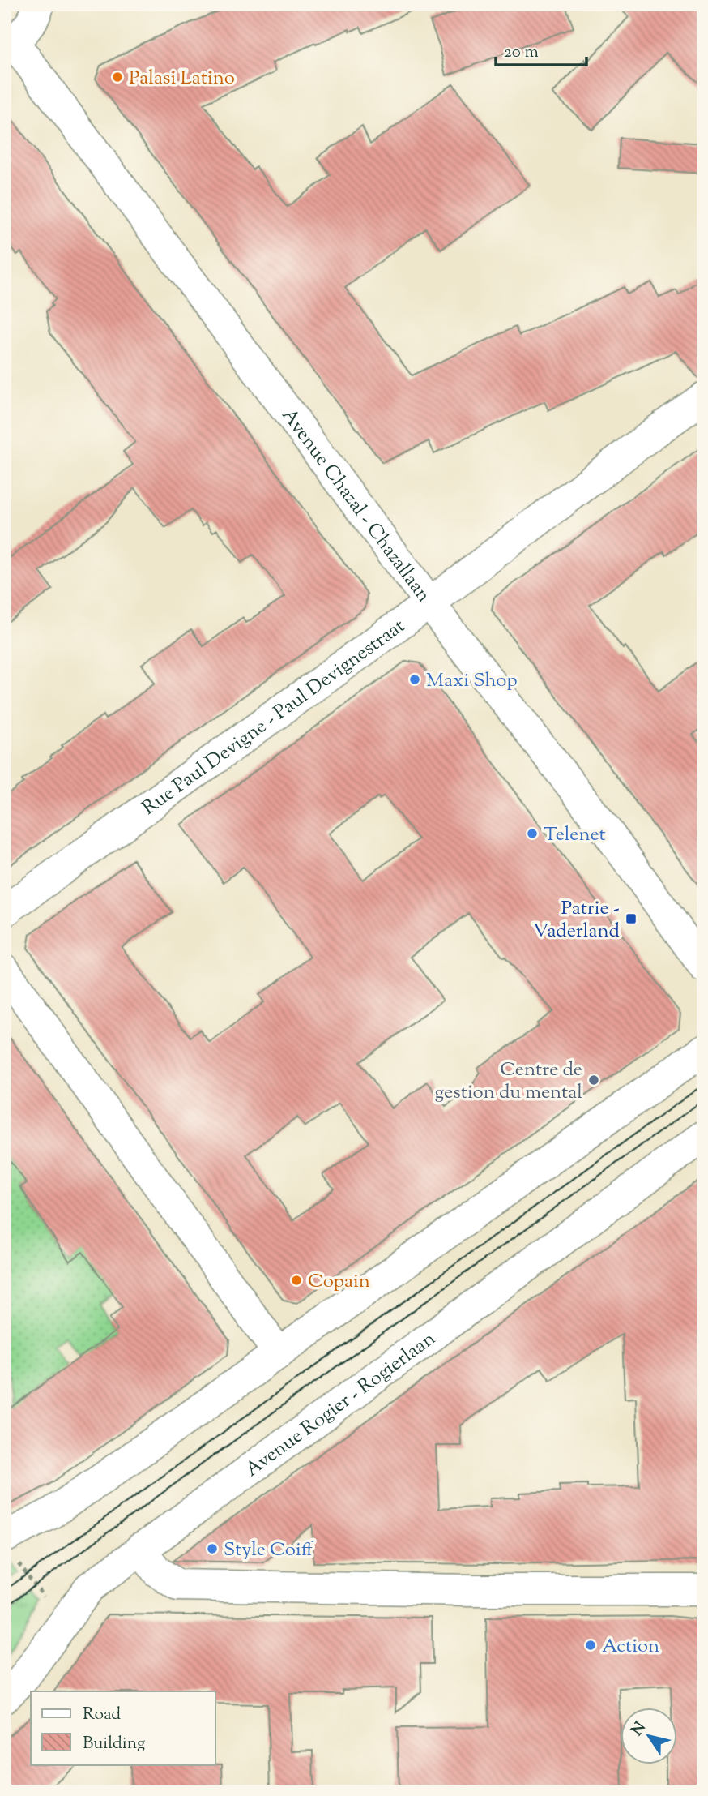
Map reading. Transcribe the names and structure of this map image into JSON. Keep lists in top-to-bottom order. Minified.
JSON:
{"streets":{"street":["Avenue Chazal - Chazallaan","Rue Paul Devigne - Paul Devignestraat","Avenue Rogier - Rogierlaan"]},"crossings":[["Avenue Chazal - Chazallaan","Rue Paul Devigne - Paul Devignestraat"]],"places":{"other":["Palasi Latino","Maxi Shop","Telenet","Centre de gestion du mental","Copain","Style Coiff","Action"],"transit":["Patrie - Vaderland"]},"legend":["Road","Building"],"scale_bar":"20 m","north":"top left"}
